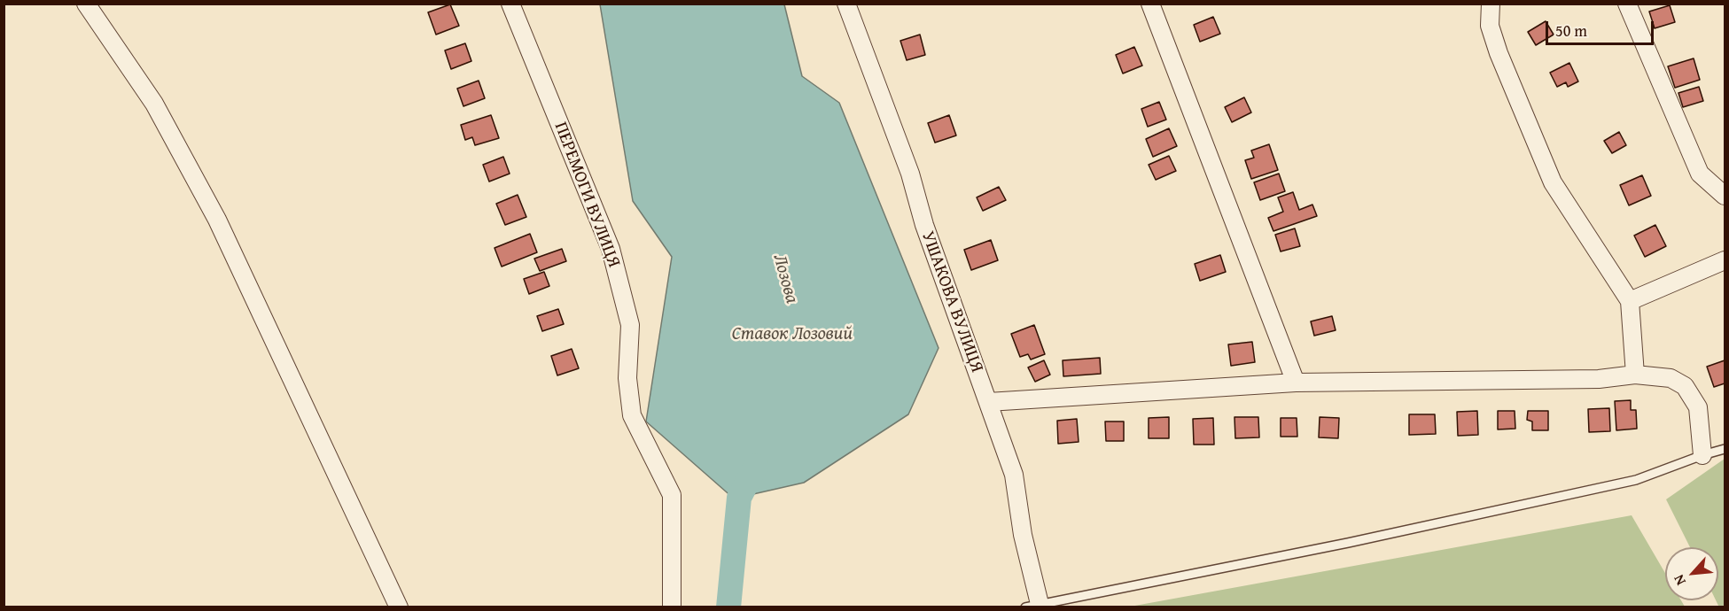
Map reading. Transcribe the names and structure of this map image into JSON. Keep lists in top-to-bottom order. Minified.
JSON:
{"streets":{"street":["ПЕРЕМОГИ ВУЛИЦЯ","УШАКОВА ВУЛИЦЯ"]},"water":["Лозова","Ставок Лозовий"],"scale_bar":"50 m","north":"bottom left"}
